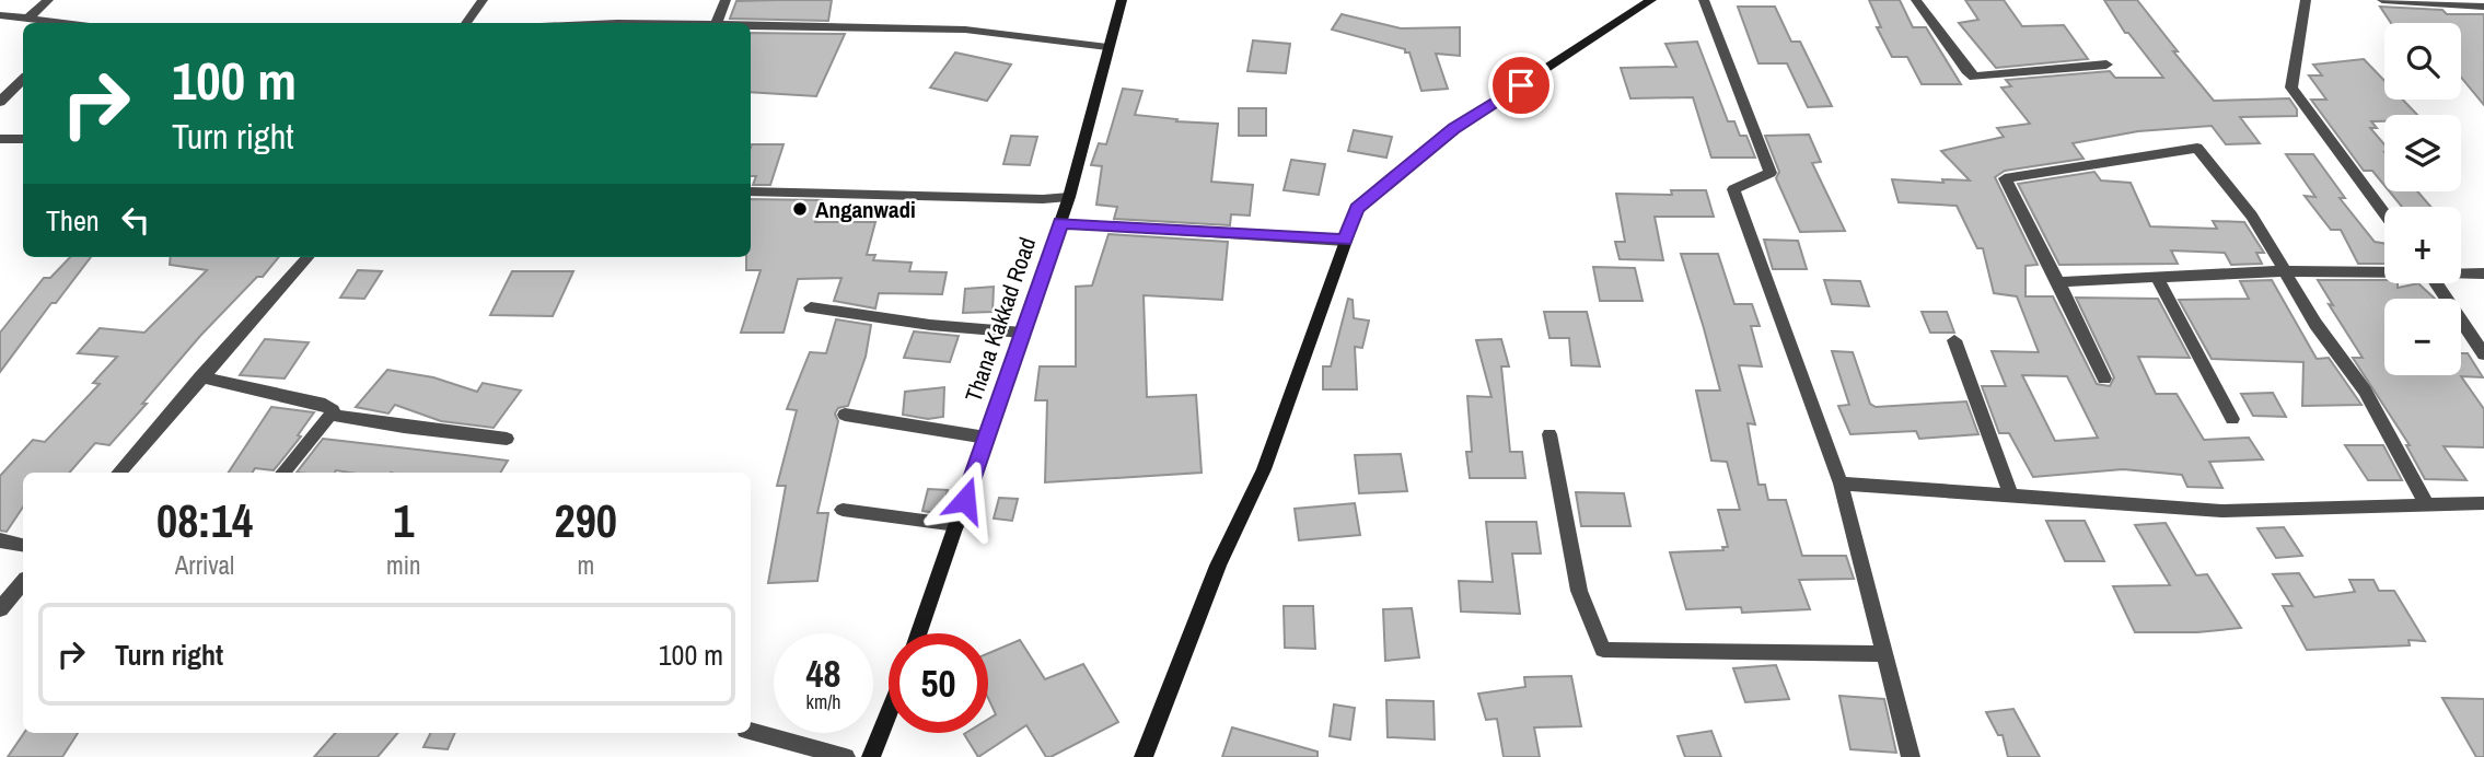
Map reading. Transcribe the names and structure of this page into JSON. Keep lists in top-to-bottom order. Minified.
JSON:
{"streets":{"main road":["Thana Kakkad Road"]},"places":["Anganwadi"],"page":{"map_buttons":["+","−"],"turn":["100 m","Turn right"],"then":"Then","eta":["08:14","Arrival","1","min","290","m"],"list":[{"name":"Turn right","value":"100 m"}],"speed":"48 km/h","limit":"50"}}
